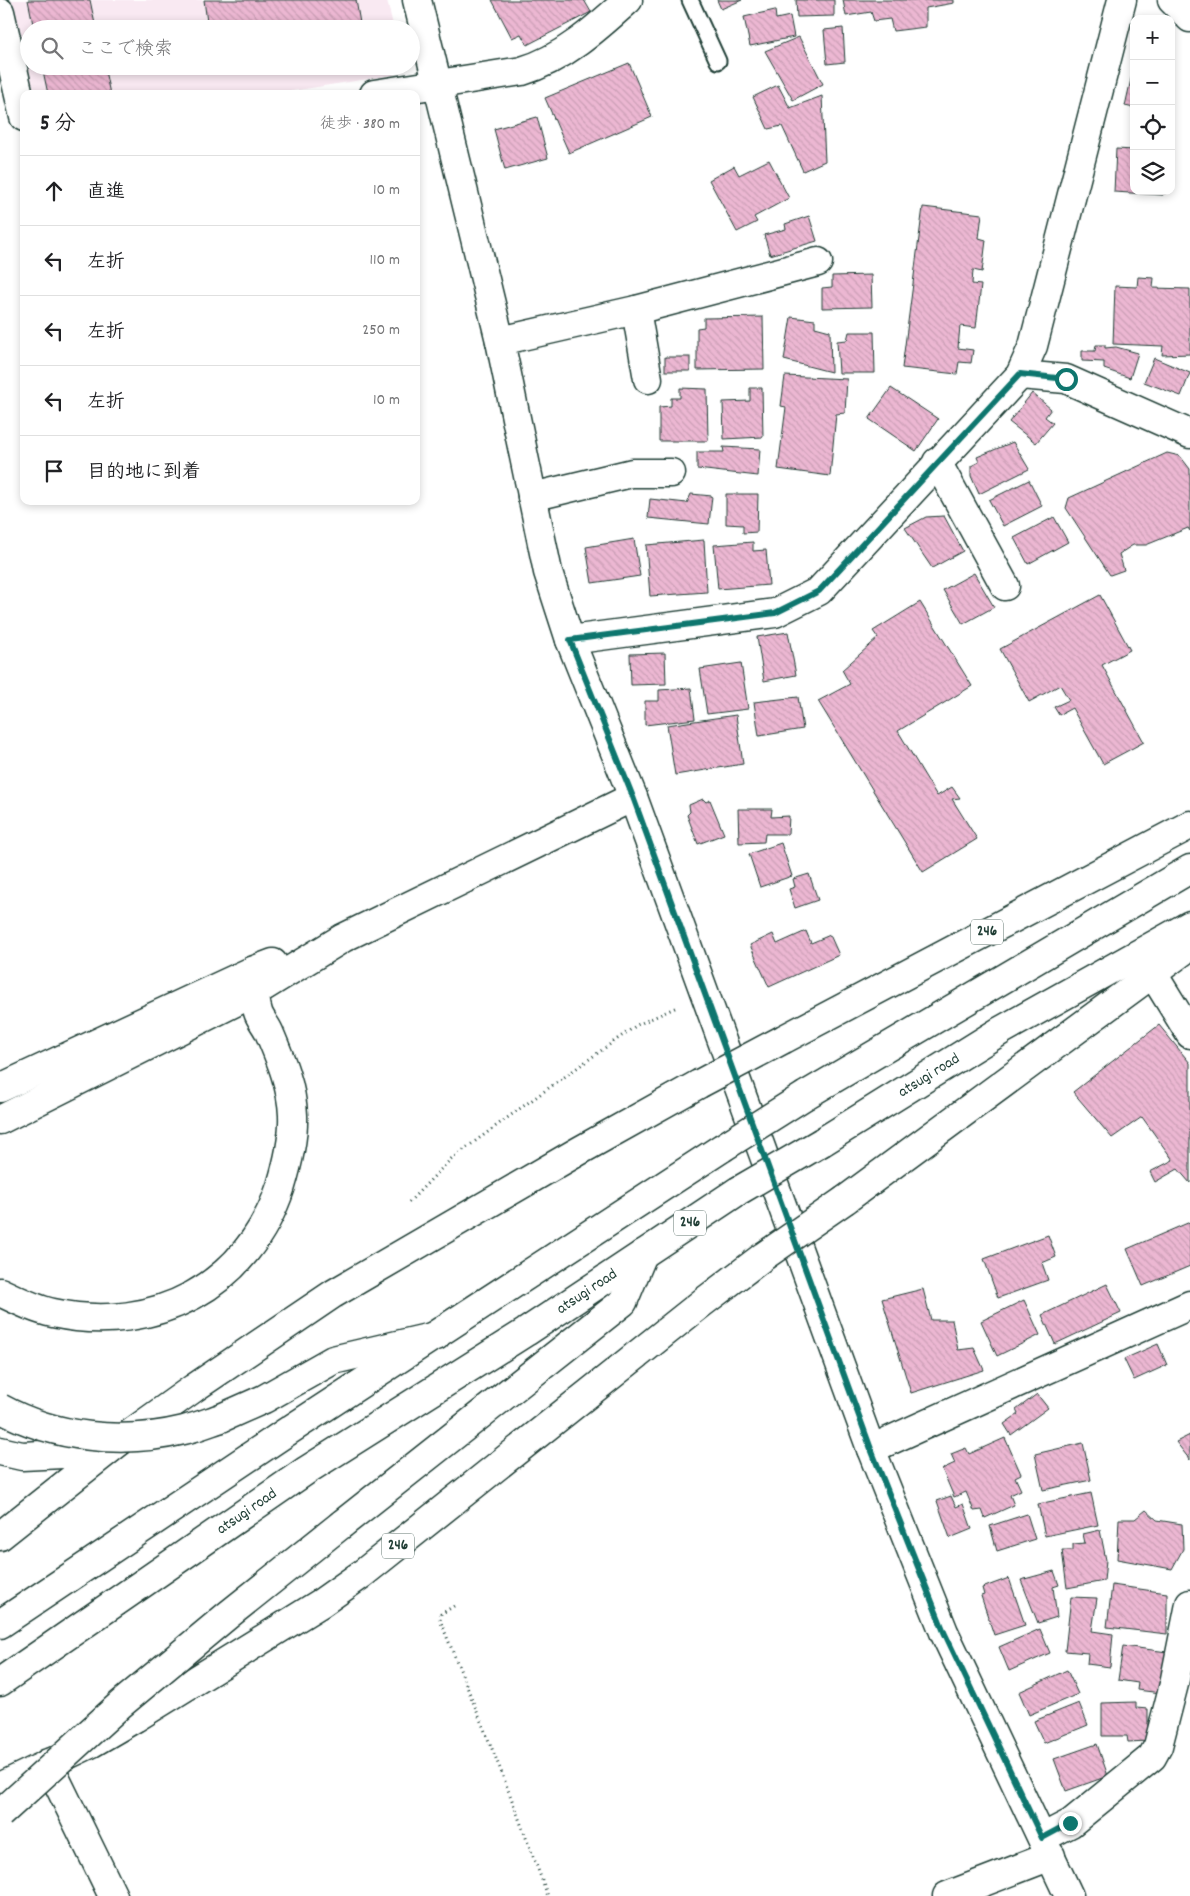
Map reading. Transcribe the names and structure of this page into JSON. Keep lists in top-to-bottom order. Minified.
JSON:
{"streets":{"main road":["246","atsugi road"]},"page":{"map_buttons":["+","−"],"search":"ここで検索","heading":["5 分","徒歩 · 380 m"],"list":[["直進","10 m"],["左折","110 m"],["左折","250 m"],["左折","10 m"],"目的地に到着"]}}
